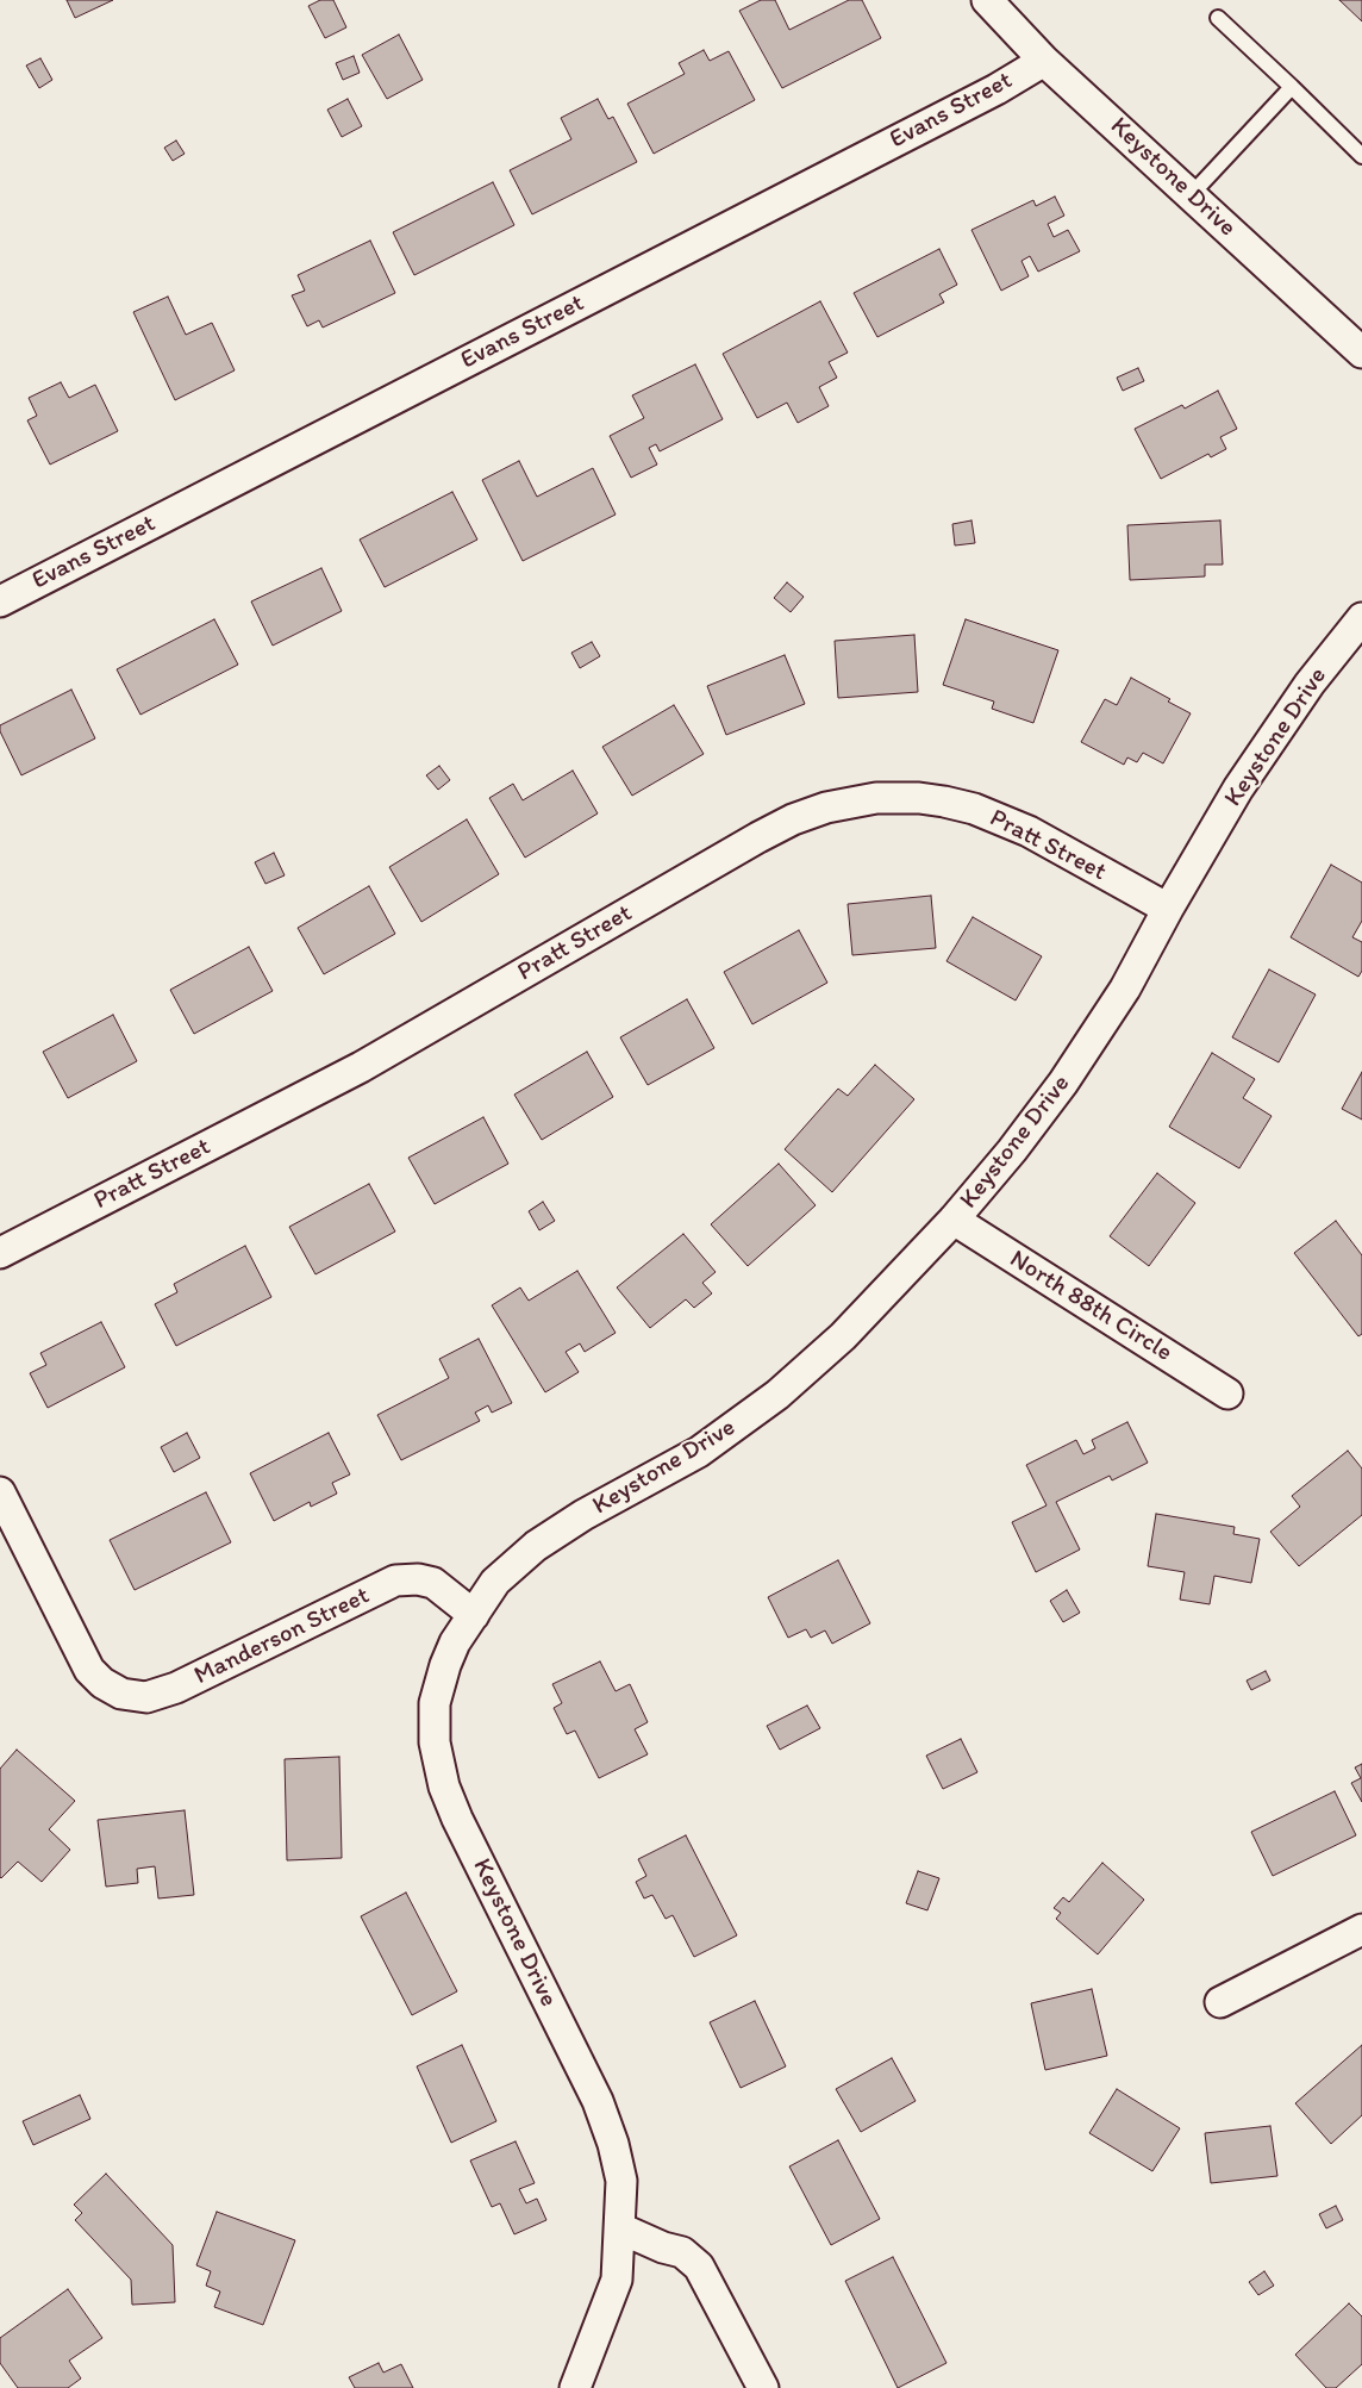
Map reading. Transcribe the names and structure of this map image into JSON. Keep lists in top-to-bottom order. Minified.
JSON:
{"streets":{"street":["Evans Street","Keystone Drive","Pratt Street","North 88th Circle","Manderson Street"]},"crossings":[["Evans Street","Keystone Drive"],["Keystone Drive","Pratt Street"],["Keystone Drive","North 88th Circle"],["Keystone Drive","Manderson Street"]]}
